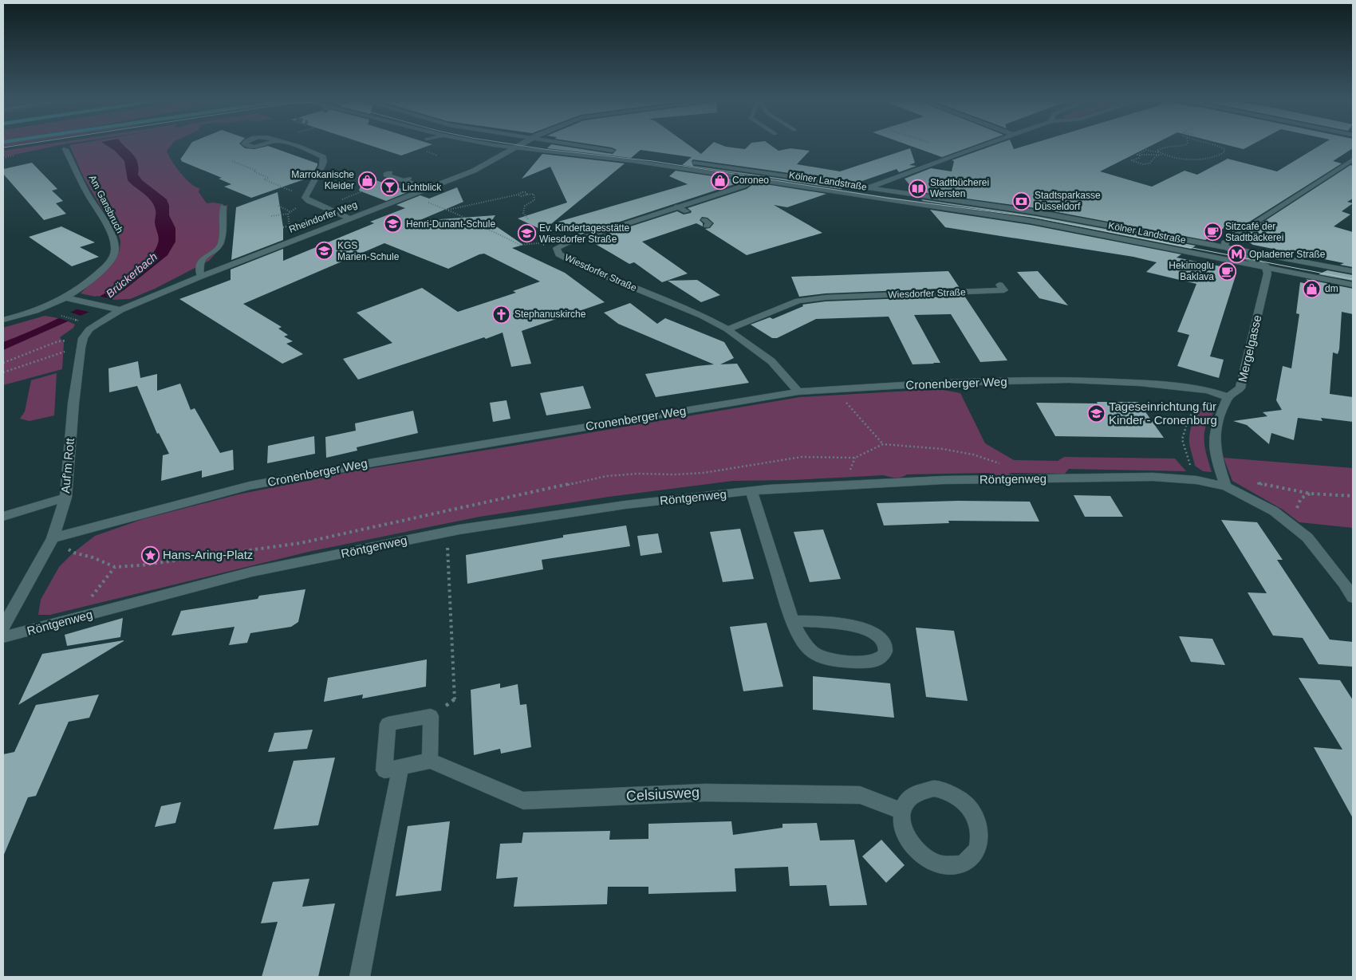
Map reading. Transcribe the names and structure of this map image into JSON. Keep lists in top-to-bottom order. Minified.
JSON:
{"streets":{"street":["Kölner Landstraße","Am Gansbruch","Rheindorfer Weg","Wiesdorfer Straße","Mergelgasse","Cronenberger Weg","Auf'm Rott","Röntgenweg","Celsiusweg"]},"crossings":[["Kölner Landstraße","Rheindorfer Weg"],["Kölner Landstraße","Wiesdorfer Straße"],["Kölner Landstraße","Mergelgasse"],["Rheindorfer Weg","Auf'm Rott"],["Wiesdorfer Straße","Cronenberger Weg"],["Mergelgasse","Cronenberger Weg"],["Mergelgasse","Röntgenweg"],["Cronenberger Weg","Auf'm Rott"]],"water":["Brückerbach"],"places":{"shop":["Marrokanische Kleider","Coroneo","dm"],"bar":["Lichtblick"],"library":["Stadtbücherei Wersten"],"bank":["Stadtsparkasse Düsseldorf"],"school or university":["Henri-Dunant-Schule","Ev. Kindertagesstätte Wiesdorfer Straße","KGS Marien-Schule","Tageseinrichtung für Kinder - Cronenburg"],"cafe":["Sitzcafé der Stadtbäckerei","Hekimoglu Baklava"],"metro station":["Opladener Straße"],"church":["Stephanuskirche"],"place":["Hans-Aring-Platz"]}}
